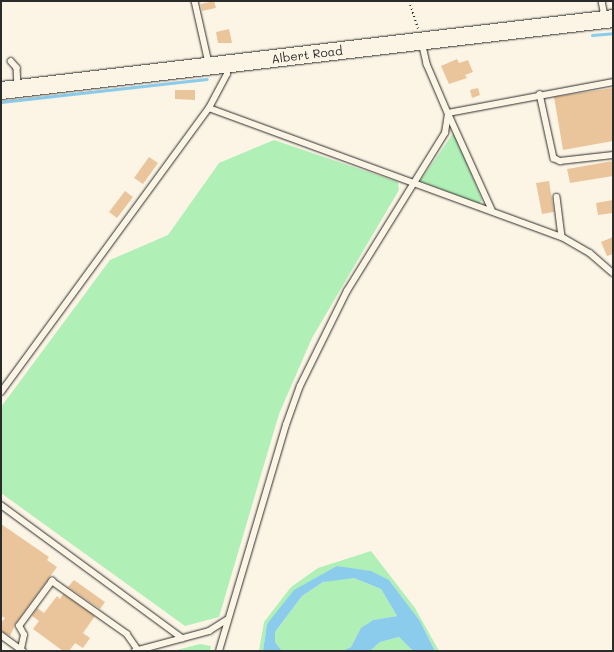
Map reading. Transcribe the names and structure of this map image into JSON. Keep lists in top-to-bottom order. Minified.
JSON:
{"streets":{"main road":["Albert Road"]}}
